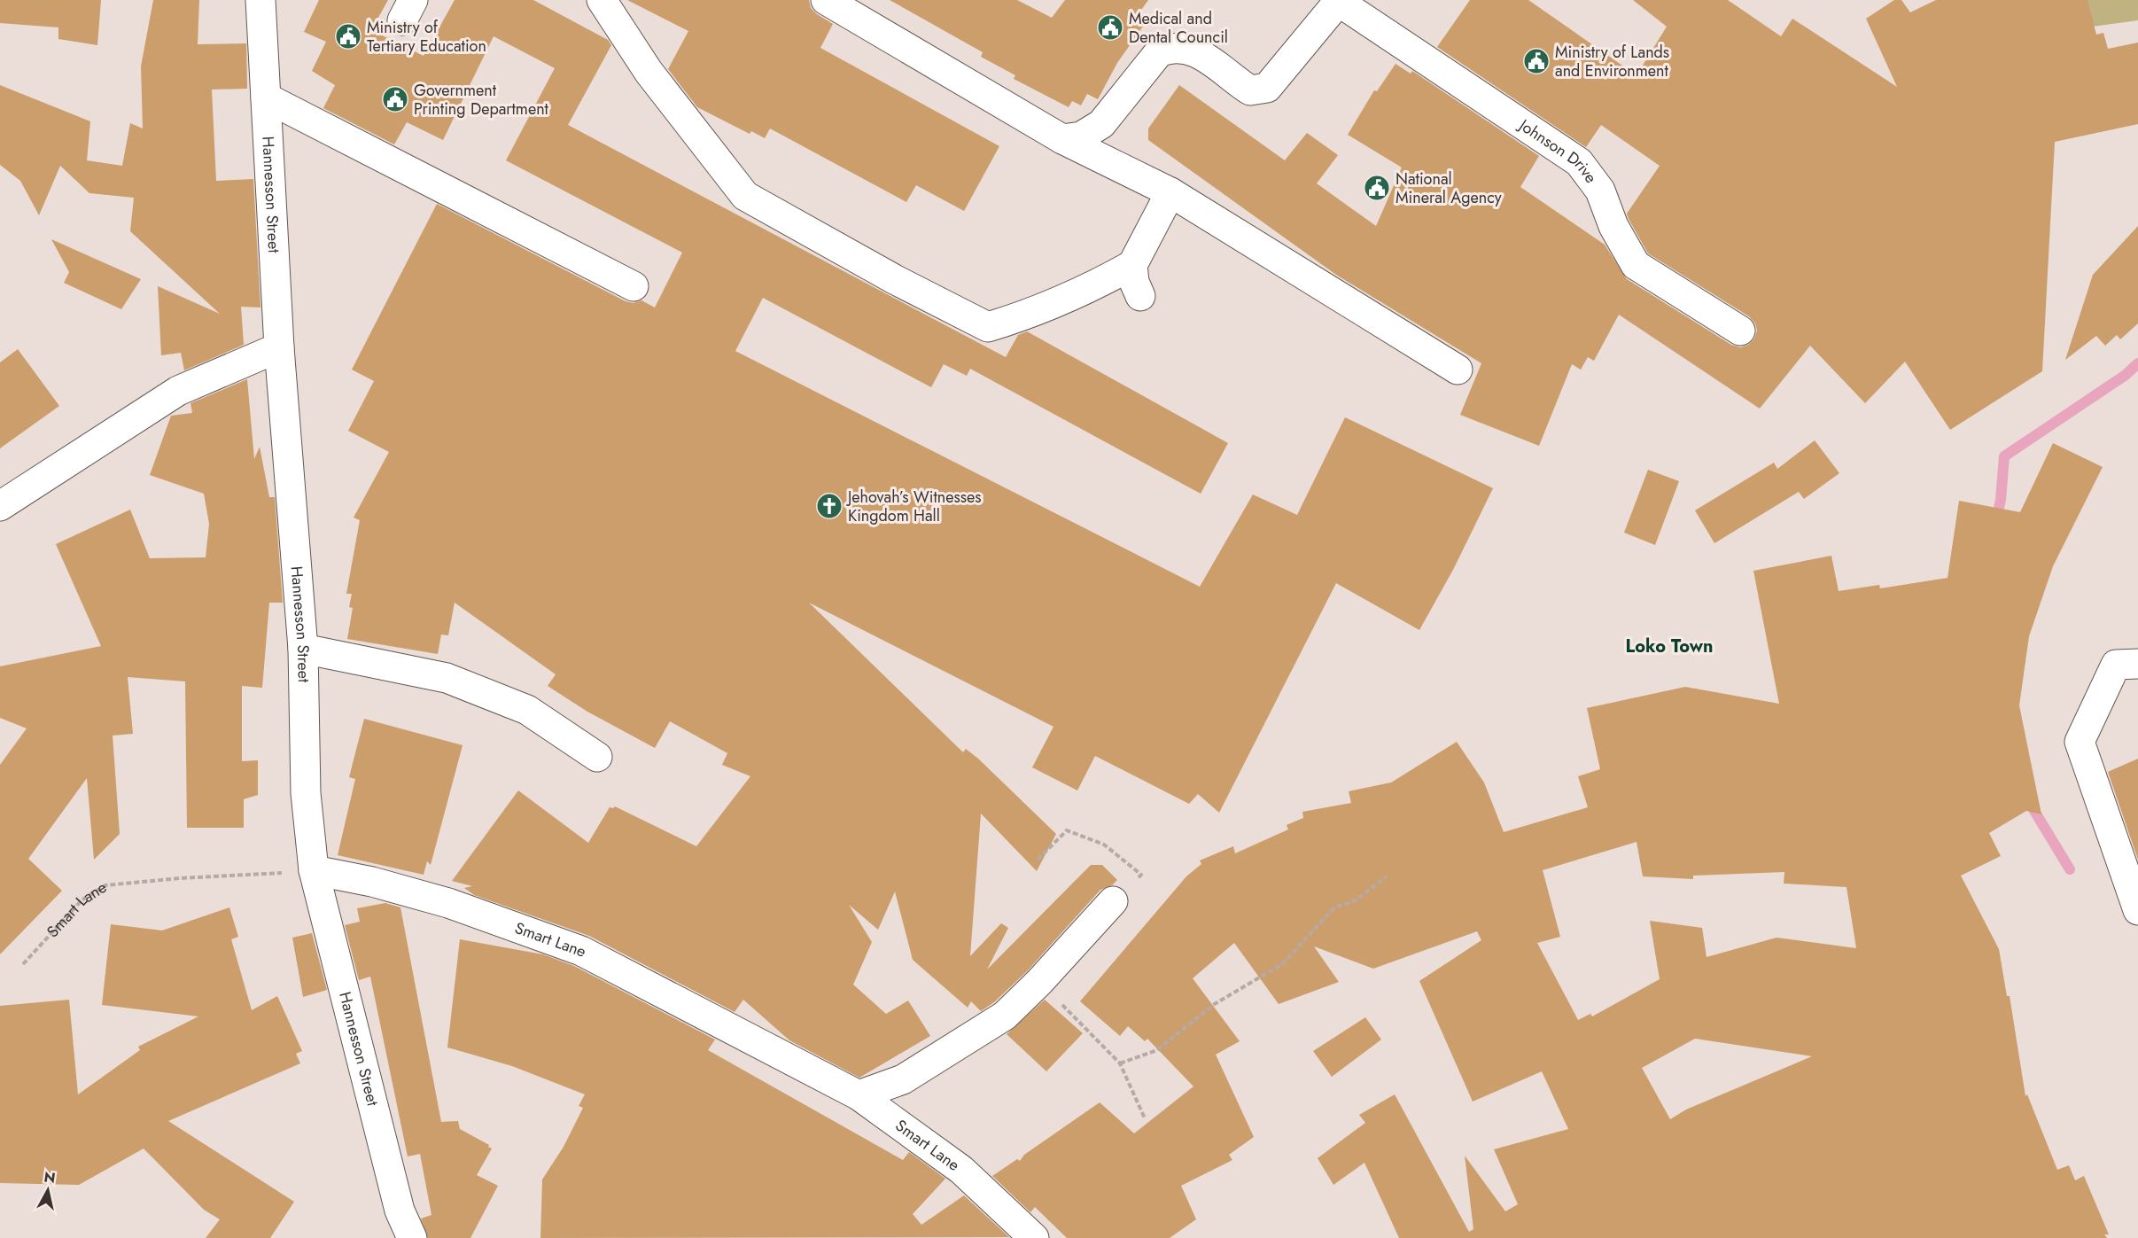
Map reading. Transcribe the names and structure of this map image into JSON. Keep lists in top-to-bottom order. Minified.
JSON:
{"streets":{"street":["Johnson Drive","Hannesson Street","Smart Lane"]},"crossings":[["Hannesson Street","Smart Lane"]],"districts":["Loko Town"],"places":{"public building":["Medical and Dental Council","Ministry of Tertiary Education","Ministry of Lands and Environment","Government Printing Department","National Mineral Agency"],"church":["Jehovah’s Witnesses Kingdom Hall"]},"north":"top"}
